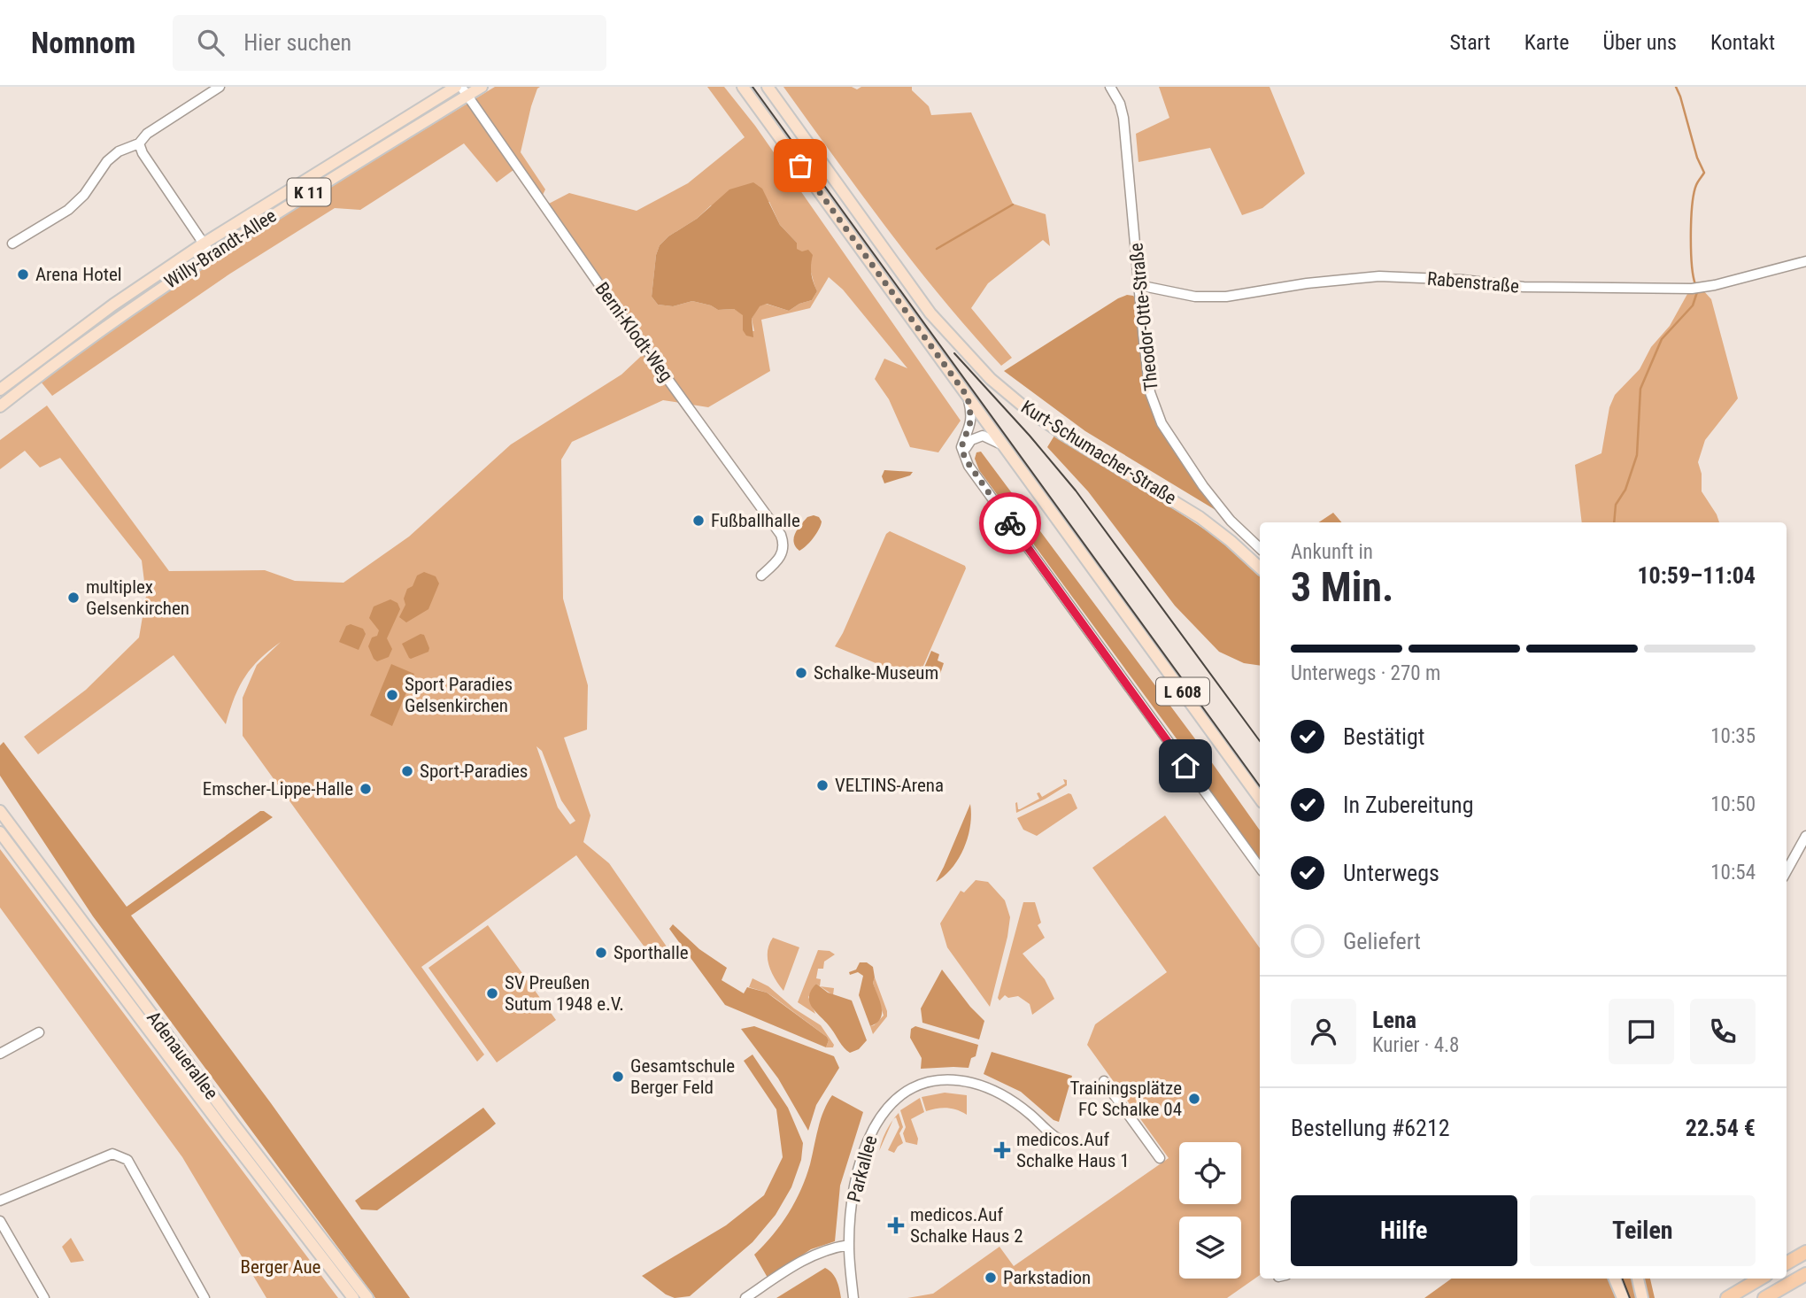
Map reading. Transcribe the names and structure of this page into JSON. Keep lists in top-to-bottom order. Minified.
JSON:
{"streets":{"main road":["K 11","Willy-Brandt-Allee","Kurt-Schumacher-Straße","L 608","Adenauerallee"],"street":["Rabenstraße","Theodor-Otte-Straße","Berni-Klodt-Weg","Parkallee"]},"crossings":[["Willy-Brandt-Allee","Berni-Klodt-Weg"],["Rabenstraße","Theodor-Otte-Straße"]],"parks":["Berger Aue"],"places":{"other":["Arena Hotel","Fußballhalle","multiplex Gelsenkirchen","Schalke-Museum","Sport Paradies Gelsenkirchen","Sport-Paradies","VELTINS-Arena","Emscher-Lippe-Halle","Sporthalle","SV Preußen Sutum 1948 e.V.","Gesamtschule Berger Feld","Trainingsplätze FC Schalke 04","Parkstadion"],"health":["medicos.Auf Schalke Haus 1","medicos.Auf Schalke Haus 2"]},"page":{"header":"Nomnom","search":"Hier suchen","nav":["Start","Karte","Über uns","Kontakt"],"heading":["3 Min.","Ankunft in","10:59–11:04"],"panel":["Lena","Kurier · 4.8","Bestellung #6212","22.54 €"],"bar":"Unterwegs · 270 m","list":[["Bestätigt","10:35"],["In Zubereitung","10:50"],["Unterwegs","10:54"],"Geliefert"],"buttons":["Hilfe","Teilen"]}}
